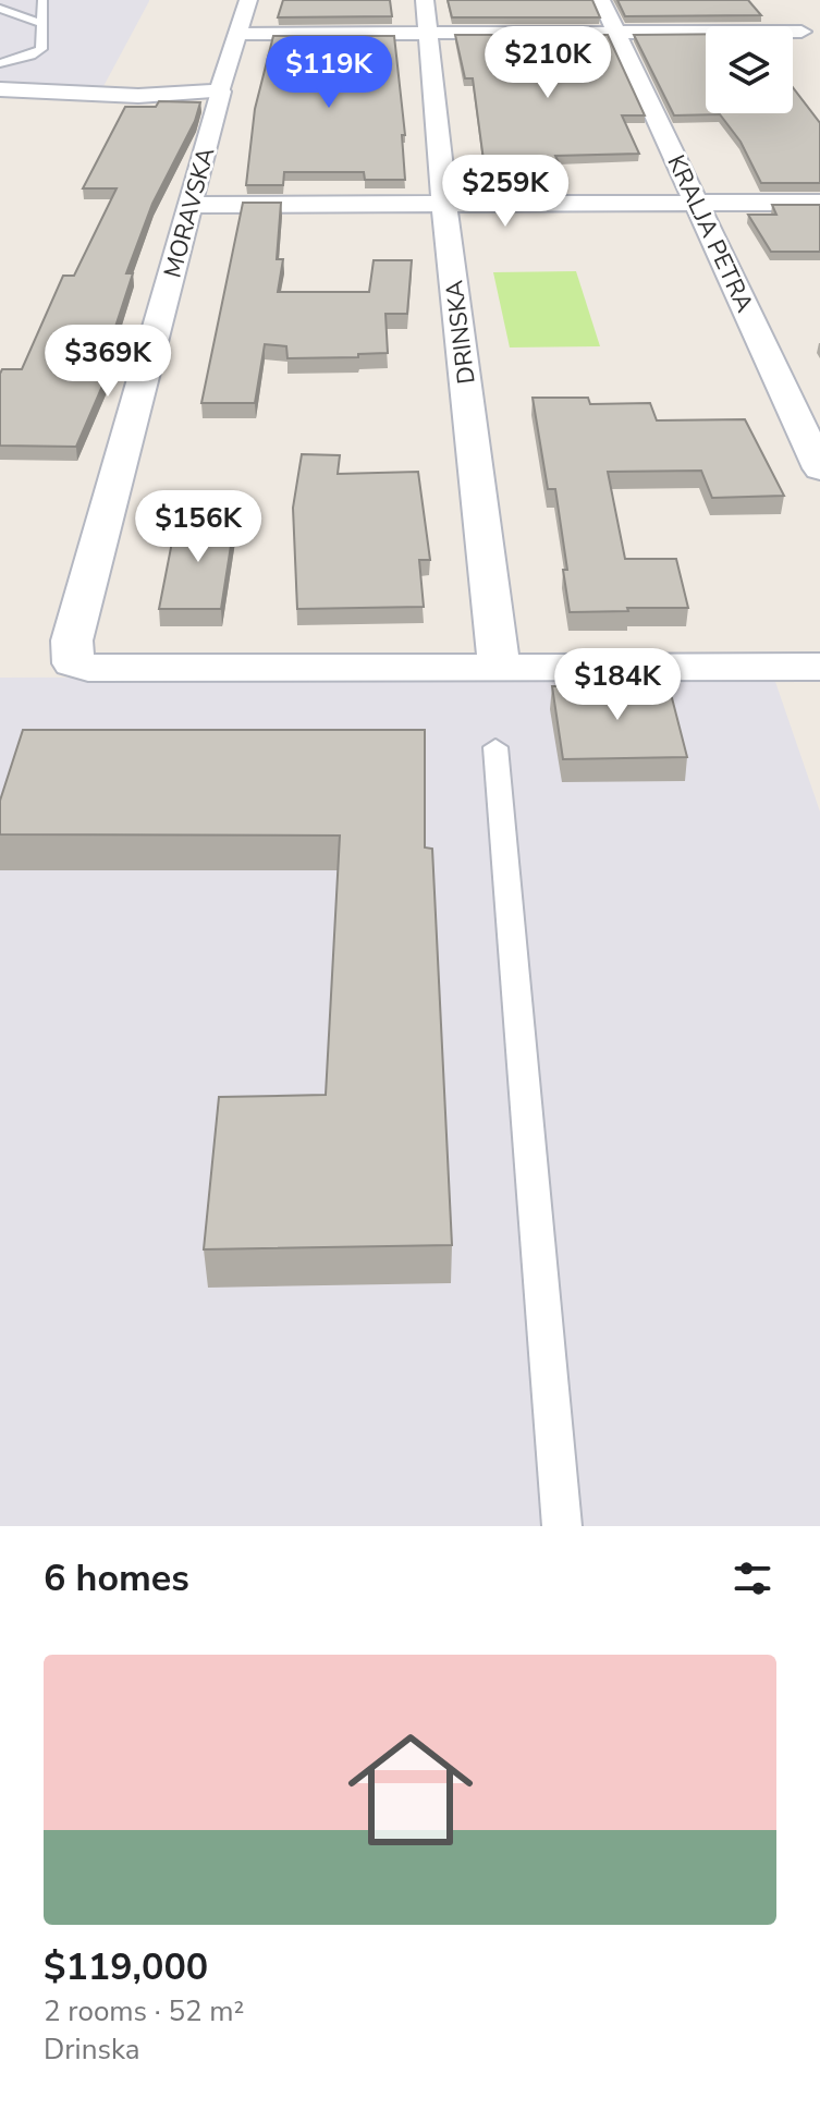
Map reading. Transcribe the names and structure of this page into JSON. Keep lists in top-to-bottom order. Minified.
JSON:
{"streets":{"street":["MORAVSKA","KRALJA PETRA","DRINSKA"]},"crossings":[["MORAVSKA","DRINSKA"]],"page":{"price":["$210K","$119K","$259K","$369K","$156K","$184K"],"heading":"6 homes","list":[{"name":"$119,000","note":"2 rooms · 52 m² · Drinska"}]}}
